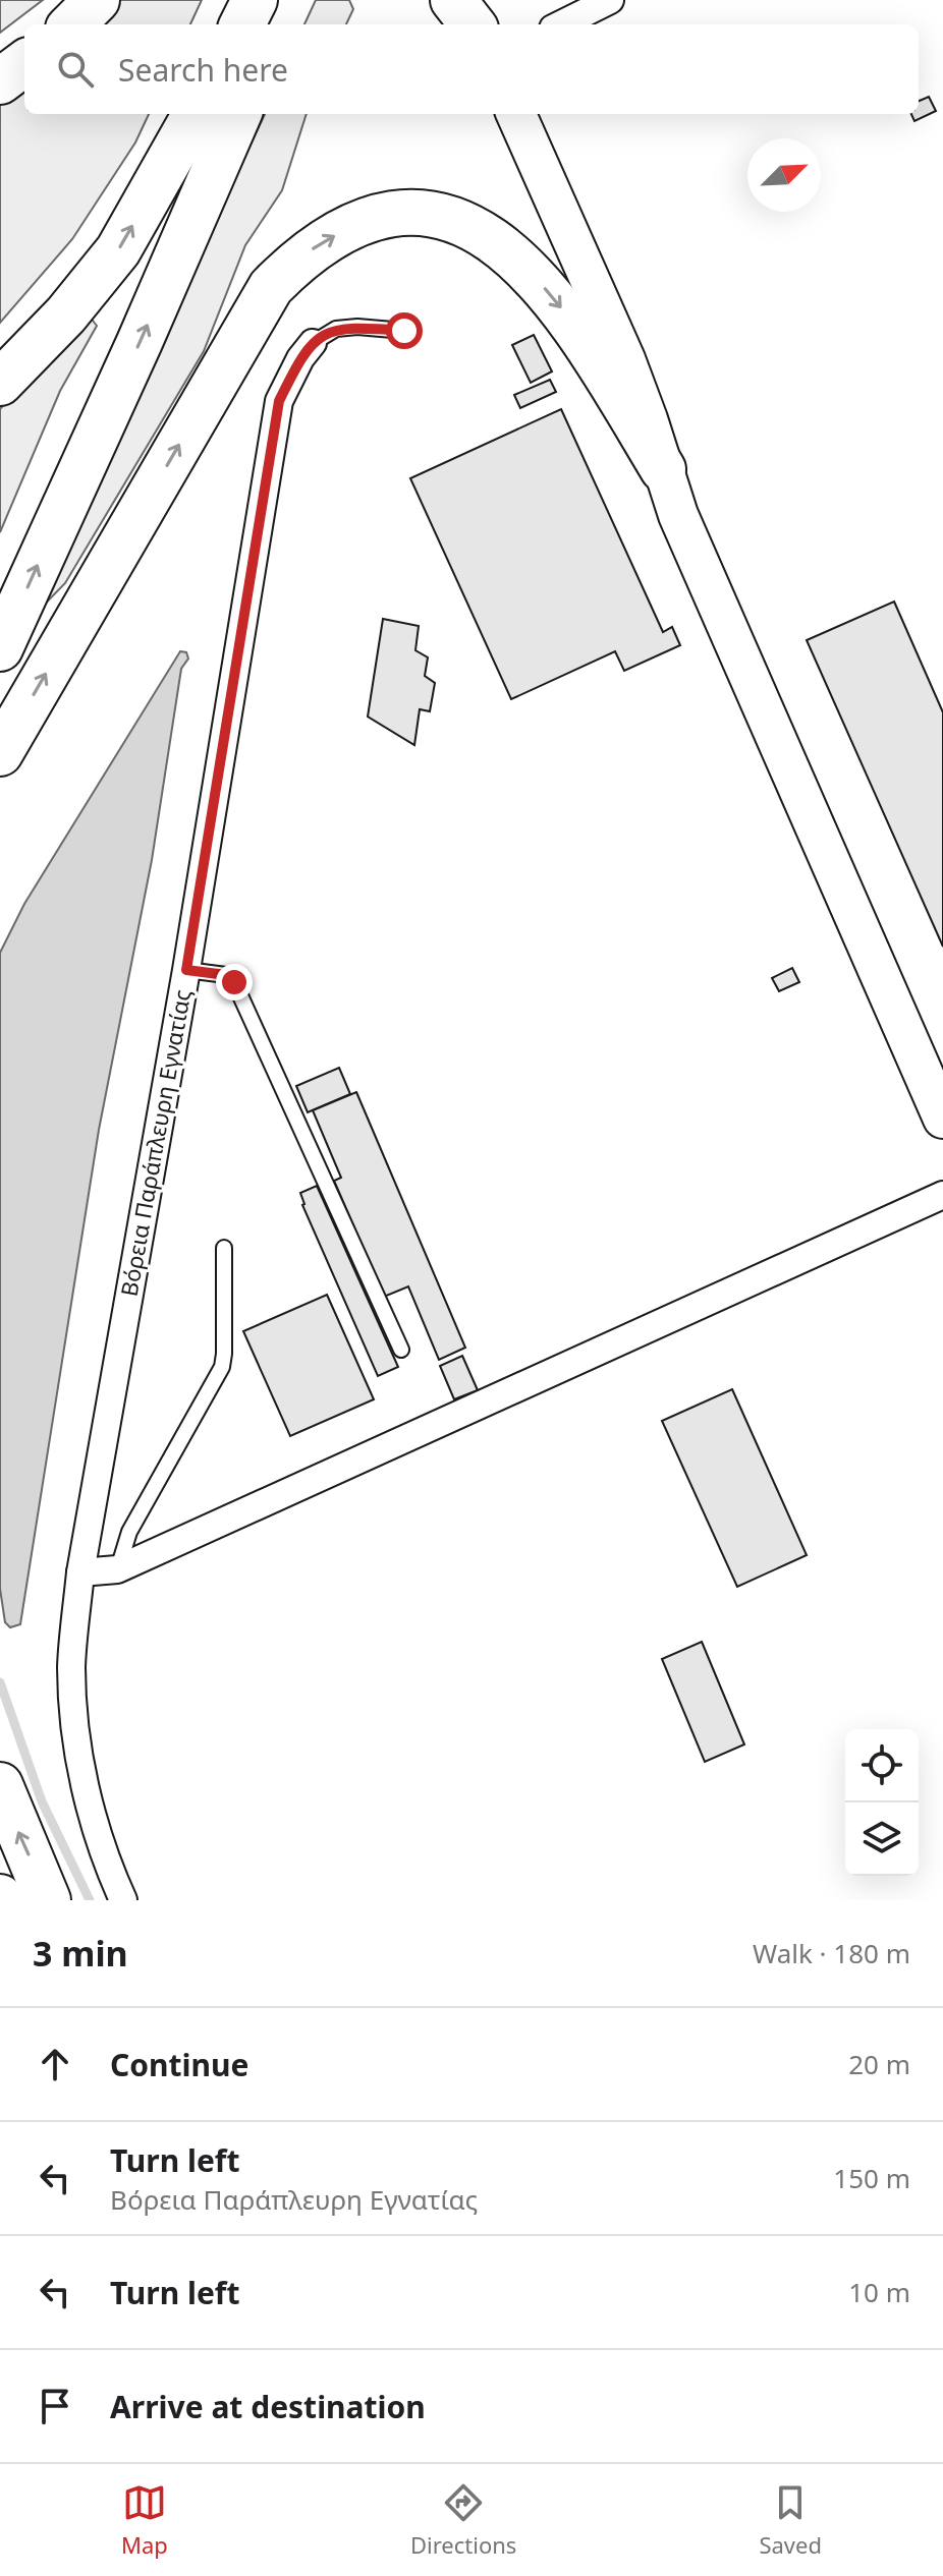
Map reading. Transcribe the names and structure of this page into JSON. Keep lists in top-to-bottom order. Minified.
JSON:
{"streets":{"street":["Βόρεια Παράπλευρη Εγνατίας"]},"north":"top right","page":{"search":"Search here","heading":["3 min","Walk · 180 m"],"list":[["Continue","20 m"],["Turn left","Βόρεια Παράπλευρη Εγνατίας","150 m"],["Turn left","10 m"],"Arrive at destination"],"nav":["Map","Directions","Saved"]}}
